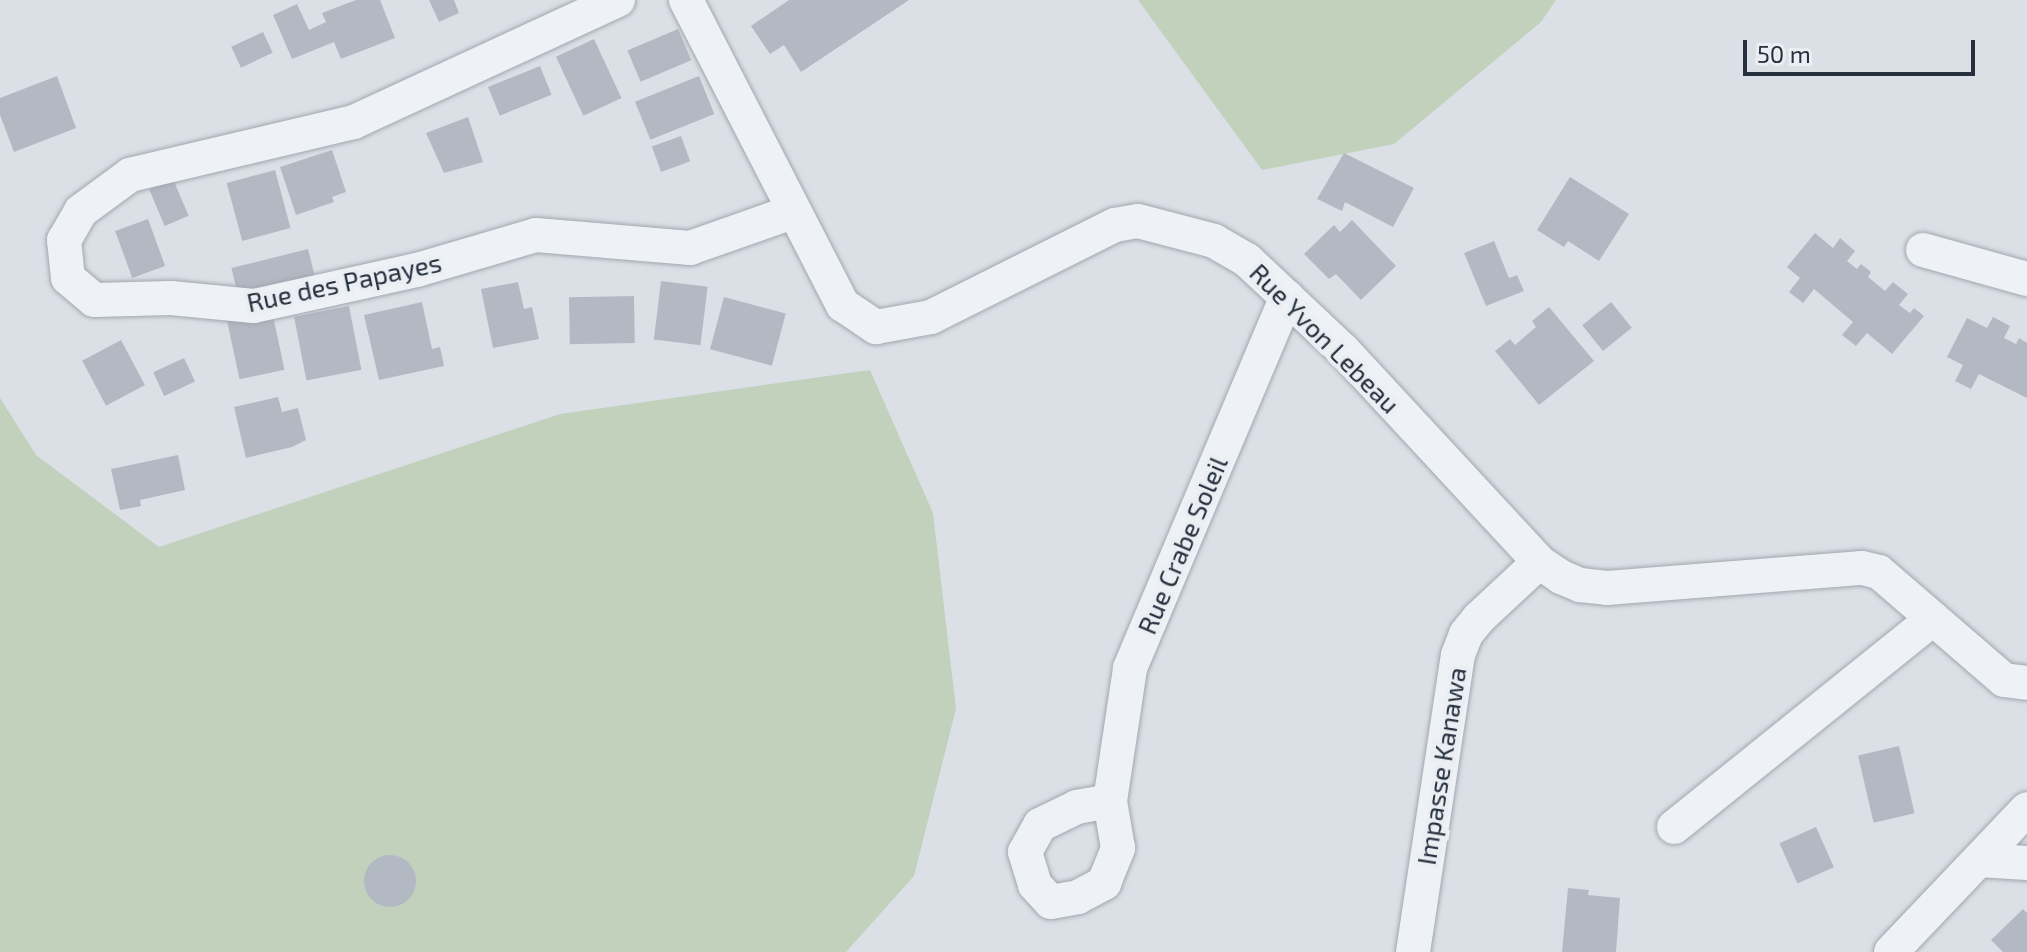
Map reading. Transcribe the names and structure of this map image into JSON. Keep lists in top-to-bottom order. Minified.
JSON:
{"streets":{"street":["Rue des Papayes","Rue Yvon Lebeau","Rue Crabe Soleil","Impasse Kanawa"]},"crossings":[["Rue des Papayes","Rue Yvon Lebeau"],["Rue Yvon Lebeau","Rue Crabe Soleil"],["Rue Yvon Lebeau","Impasse Kanawa"]],"scale_bar":"50 m"}
